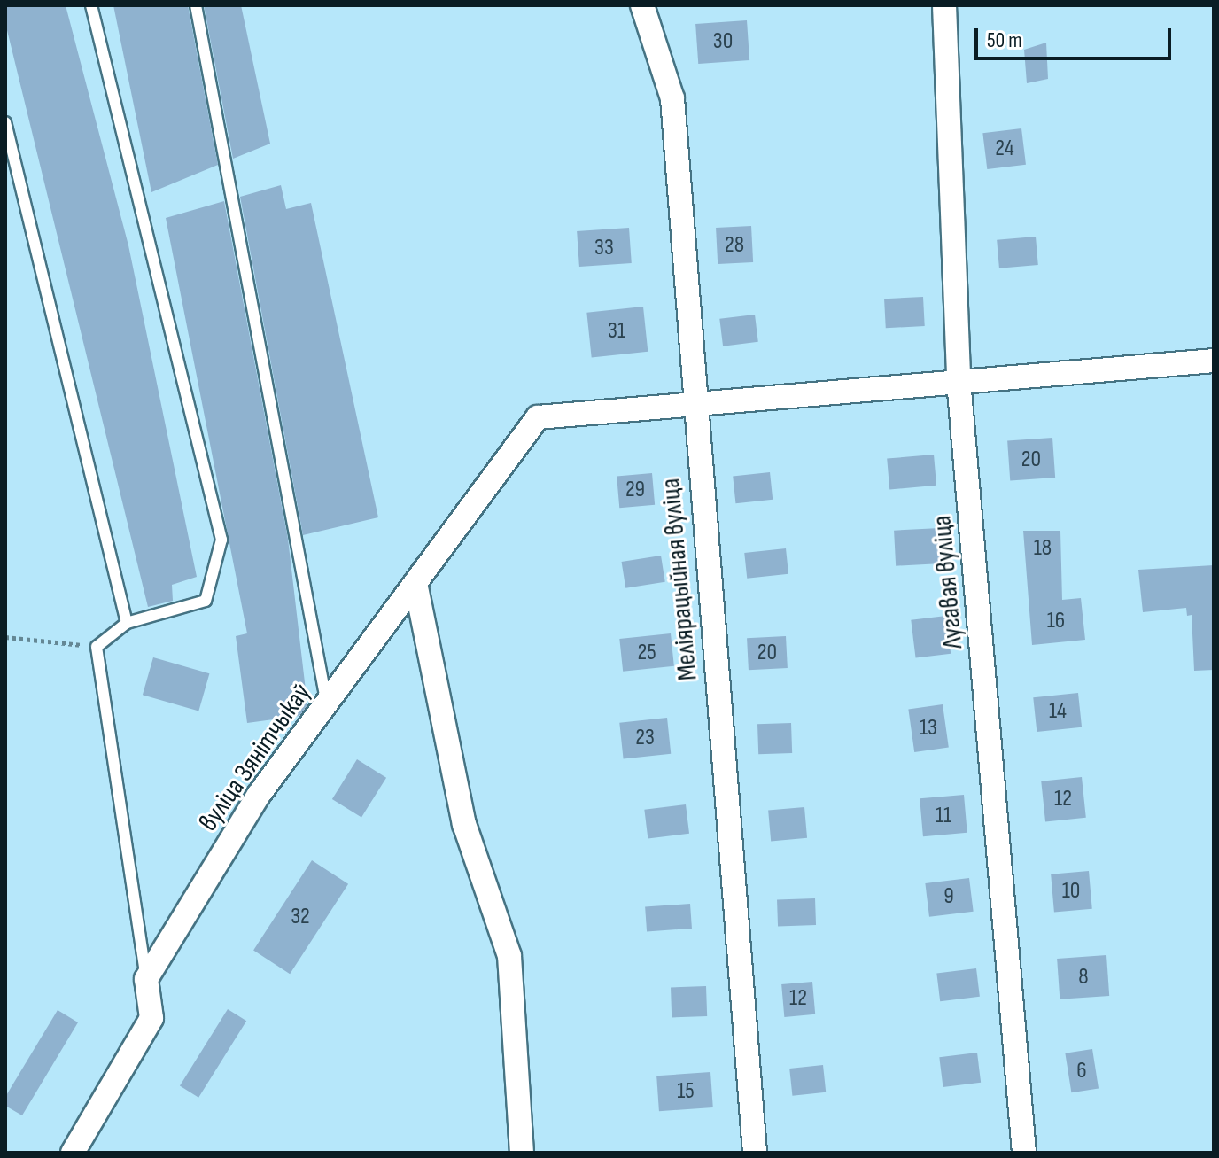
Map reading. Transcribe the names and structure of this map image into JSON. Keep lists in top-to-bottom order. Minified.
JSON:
{"streets":{"street":["Меліярацыйная вуліца","Лугавая вуліца","вуліца Зянітчыкаў"]},"crossings":[["Меліярацыйная вуліца","вуліца Зянітчыкаў"]],"house_numbers":["30","24","28","33","31","20","29","18","16","25","20","14","13","23","12","11","10","9","32","8","12","6","15"],"scale_bar":"50 m"}
